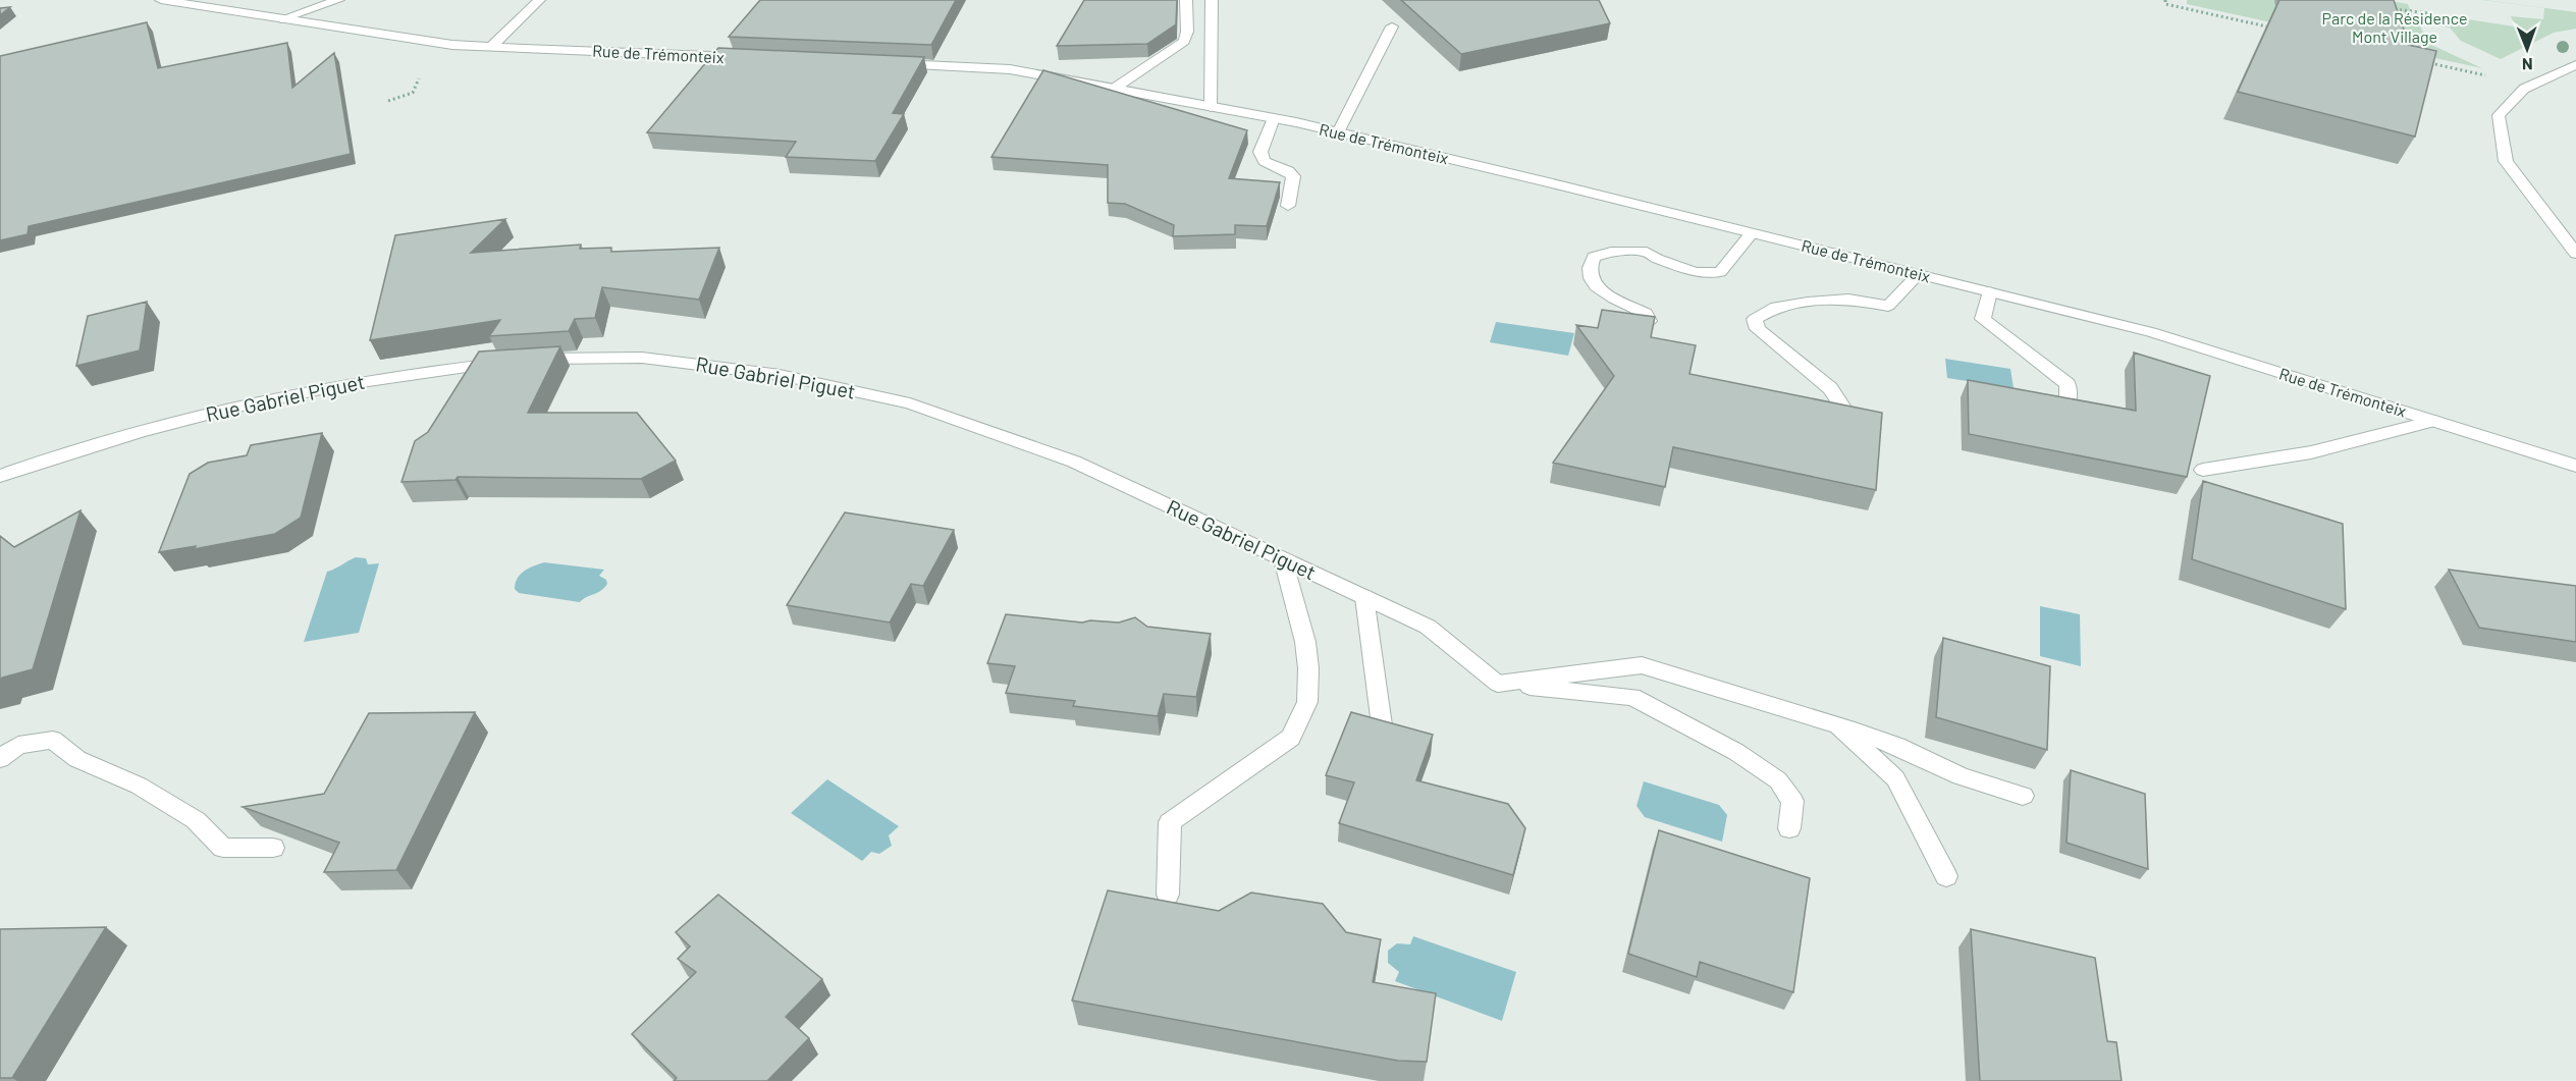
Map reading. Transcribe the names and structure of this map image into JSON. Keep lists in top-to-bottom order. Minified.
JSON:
{"streets":{"street":["Rue de Trémonteix","Rue Gabriel Piguet"]},"parks":["Parc de la Résidence Mont Village"],"north":"bottom"}
